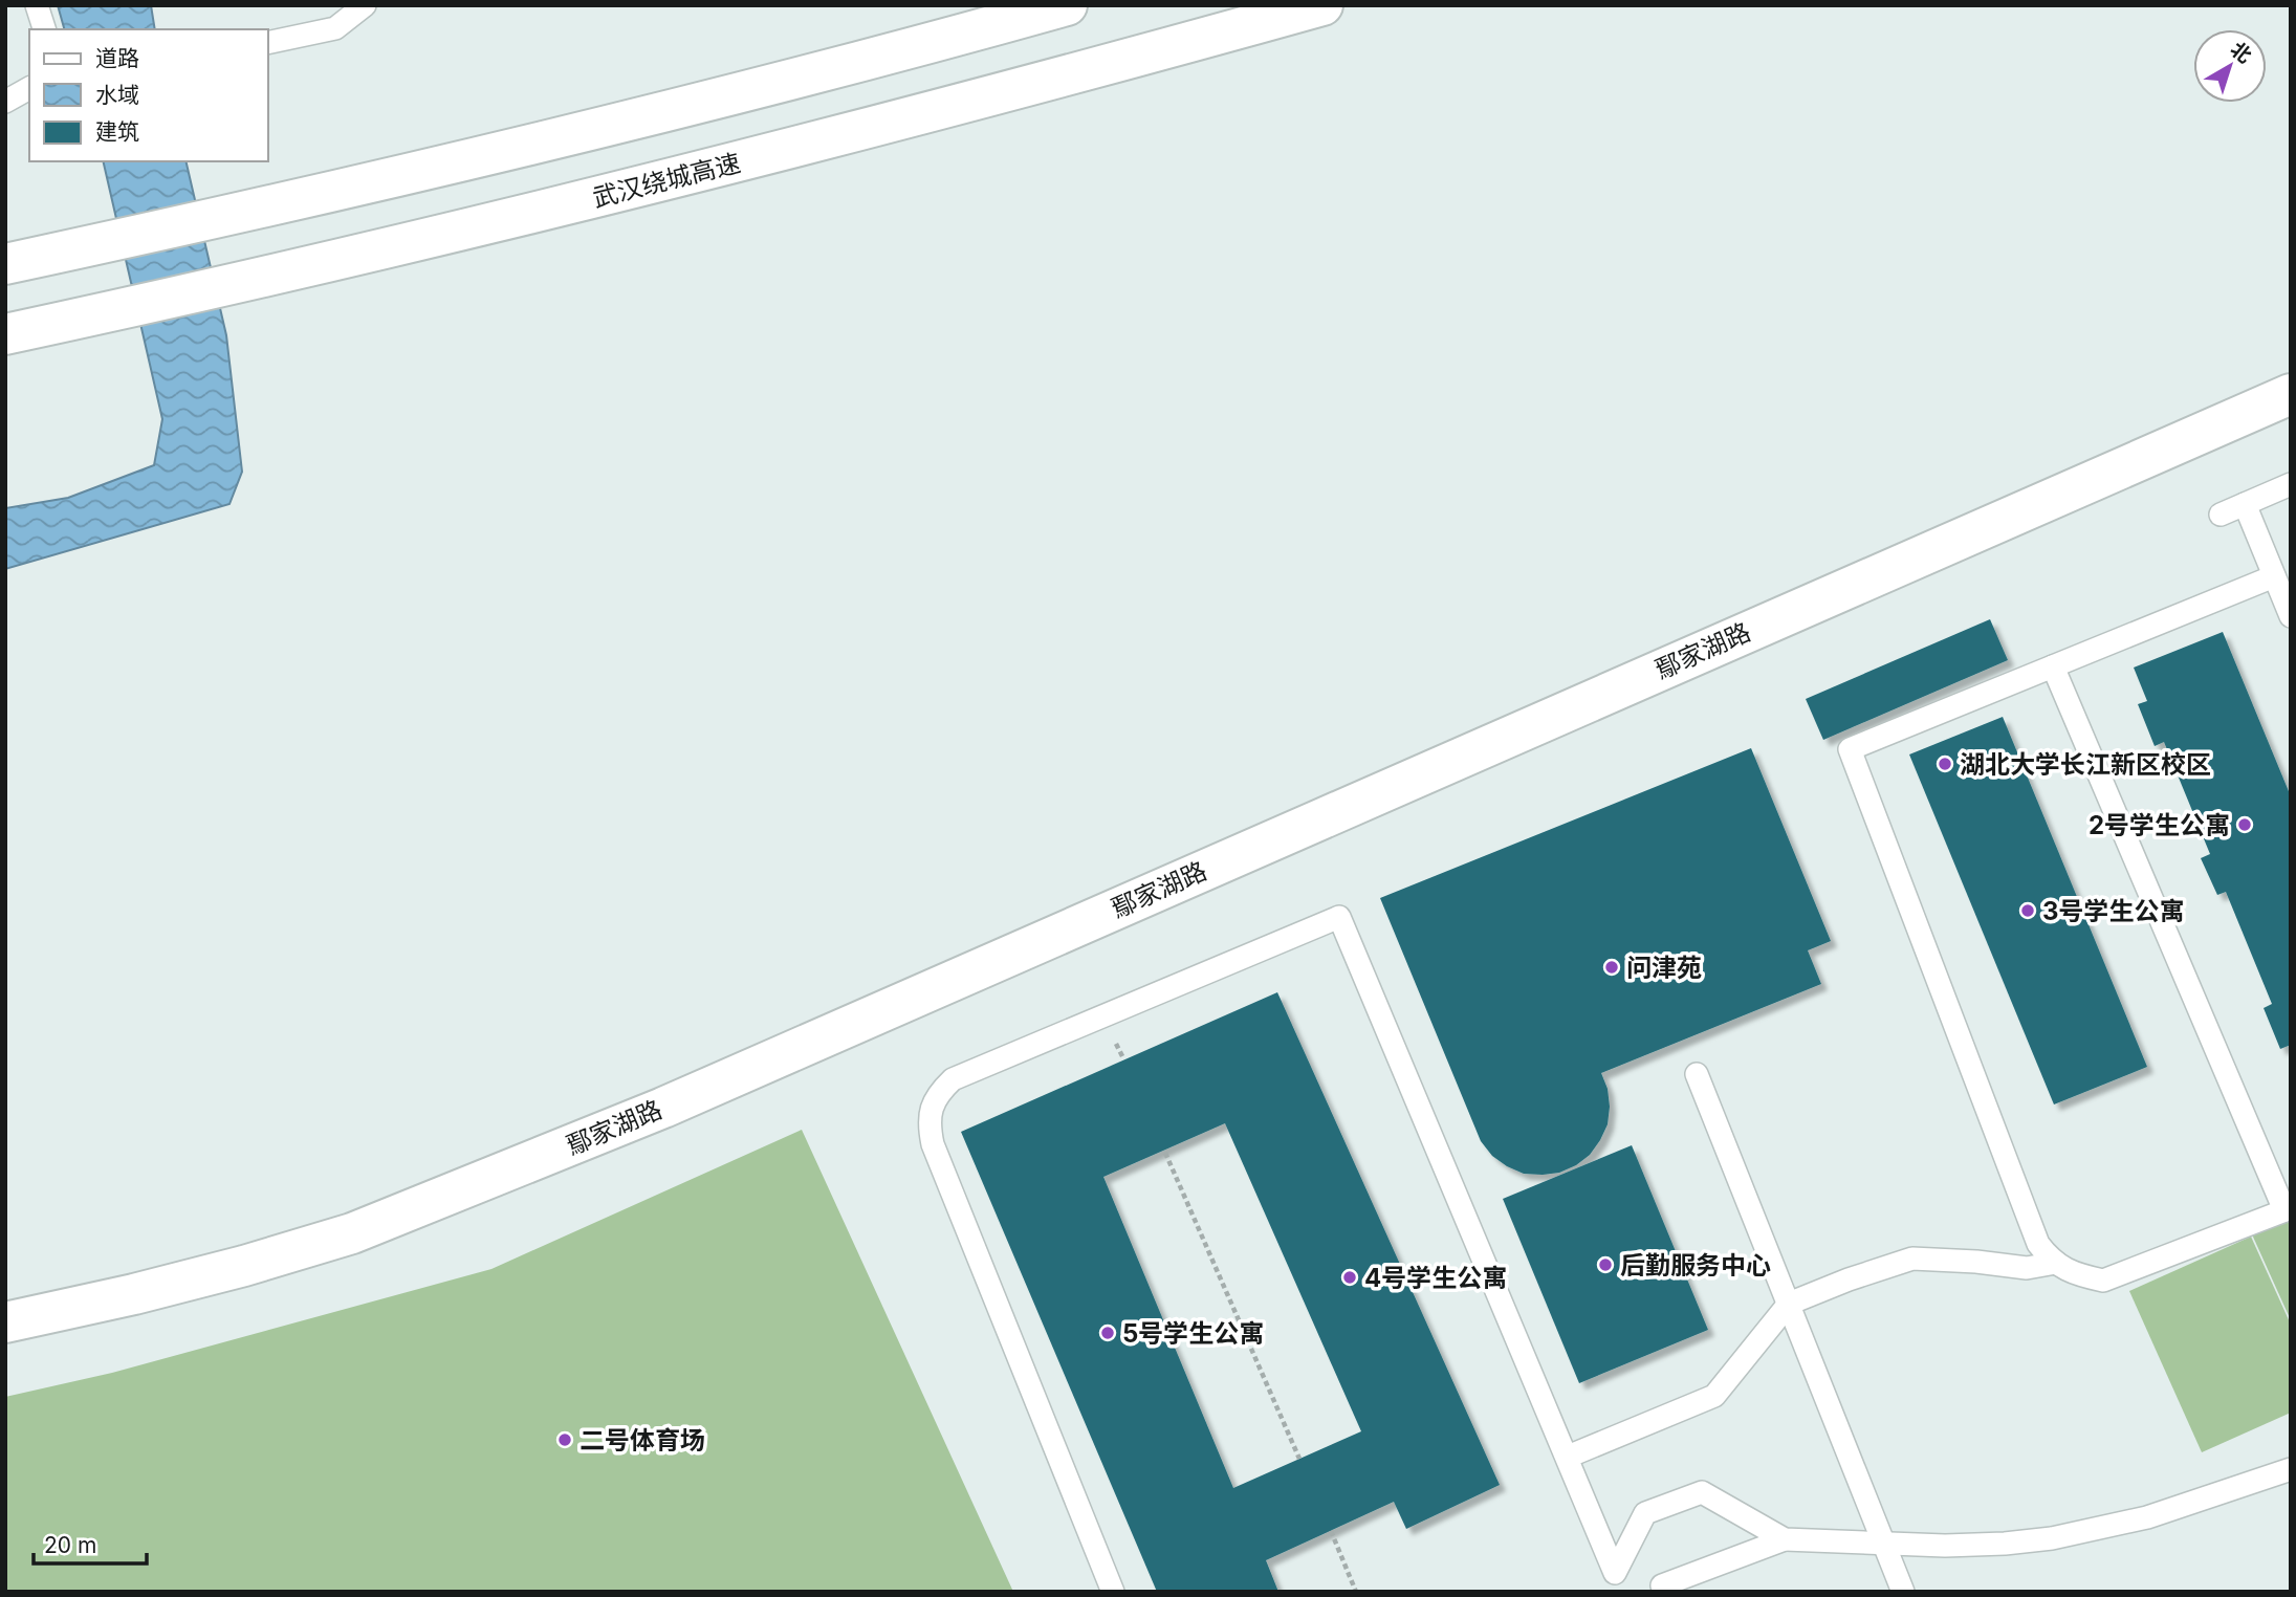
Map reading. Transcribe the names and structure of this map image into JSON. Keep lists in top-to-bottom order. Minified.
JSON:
{"streets":{"main road":["武汉绕城高速","鄢家湖路"]},"places":["湖北大学长江新区校区","2号学生公寓","3号学生公寓","问津苑","后勤服务中心","4号学生公寓","5号学生公寓","二号体育场"],"legend":["道路","水域","建筑"],"scale_bar":"20 m","north":"top right"}
